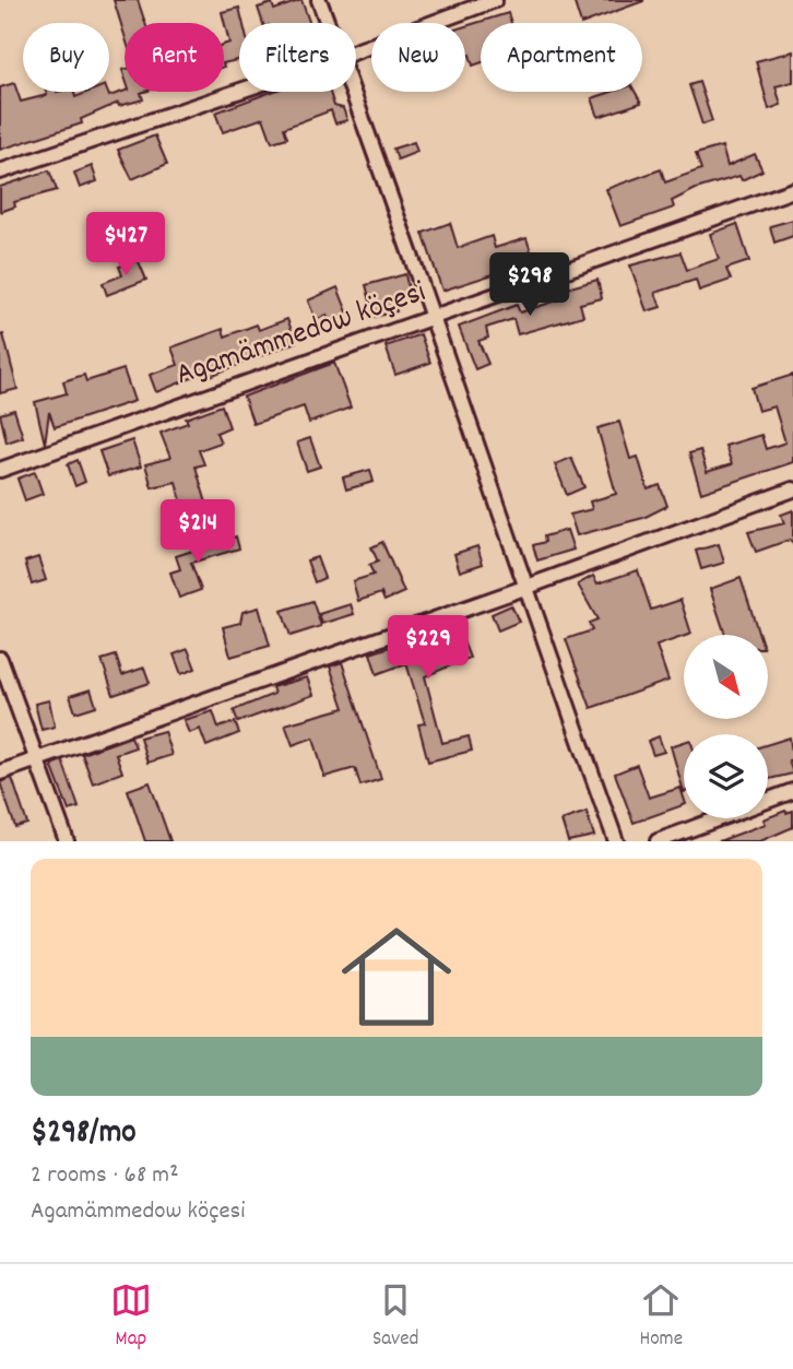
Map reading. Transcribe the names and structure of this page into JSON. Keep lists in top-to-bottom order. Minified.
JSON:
{"streets":{"street":["Agamämmedow köçesi"]},"north":"bottom right","page":{"chip":["Buy","Rent","Filters","New","Apartment"],"price":["$427","$298","$214","$229"],"list":[{"name":"$298/mo","note":"2 rooms · 68 m² · Agamämmedow köçesi"}],"tabs":["Map","Saved","Home"]}}
